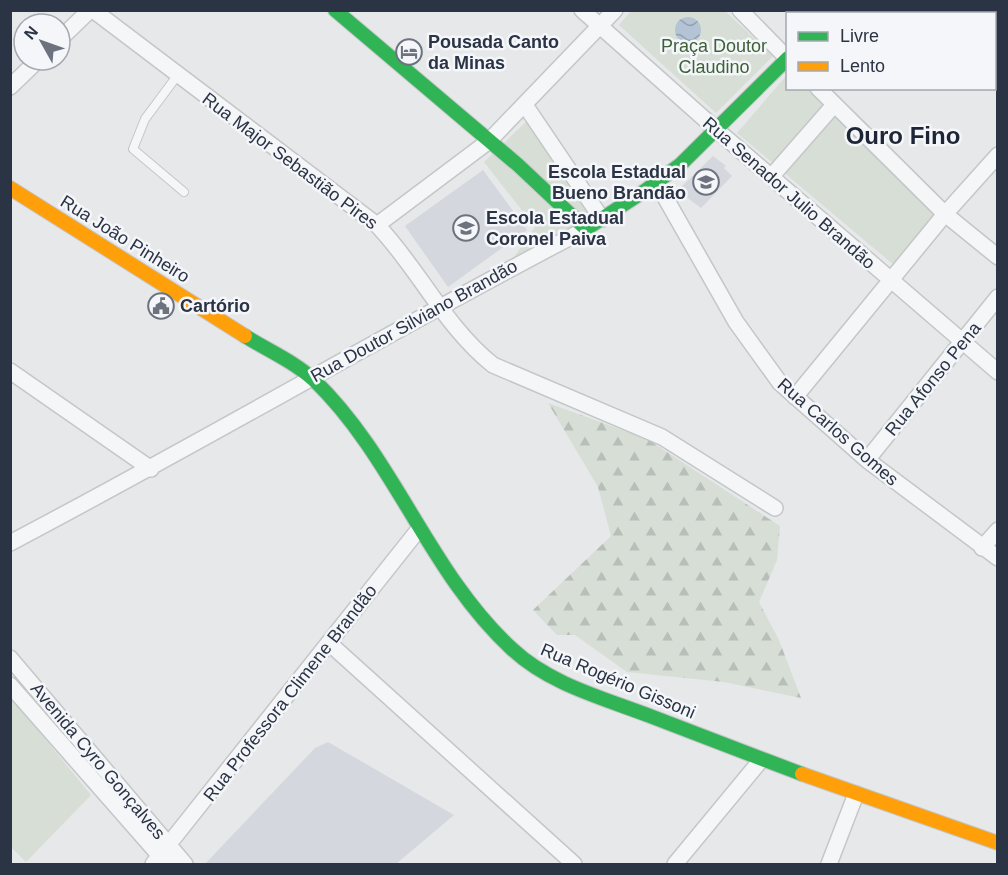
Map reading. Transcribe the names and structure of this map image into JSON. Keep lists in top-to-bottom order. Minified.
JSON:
{"streets":{"street":["Rua Major Sebastião Pires","Rua Senador Julio Brandão","Rua João Pinheiro","Rua Doutor Silviano Brandão","Rua Afonso Pena","Rua Carlos Gomes","Rua Rogério Gissoni","Rua Professora Climene Brandão","Avenida Cyro Gonçalves"]},"crossings":[["Rua Major Sebastião Pires","Rua Doutor Silviano Brandão"],["Rua Senador Julio Brandão","Rua Doutor Silviano Brandão"],["Rua Senador Julio Brandão","Rua Afonso Pena"],["Rua João Pinheiro","Rua Doutor Silviano Brandão"],["Rua João Pinheiro","Rua Rogério Gissoni"],["Rua Doutor Silviano Brandão","Rua Carlos Gomes"],["Rua Doutor Silviano Brandão","Rua Rogério Gissoni"],["Rua Afonso Pena","Rua Carlos Gomes"],["Rua Rogério Gissoni","Rua Professora Climene Brandão"],["Rua Professora Climene Brandão","Avenida Cyro Gonçalves"]],"districts":["Ouro Fino"],"parks":["Praça Doutor Claudino"],"places":{"hotel":["Pousada Canto da Minas"],"school or university":["Escola Estadual Bueno Brandão","Escola Estadual Coronel Paiva"],"public building":["Cartório"]},"legend":["Livre","Lento"],"north":"top left"}
